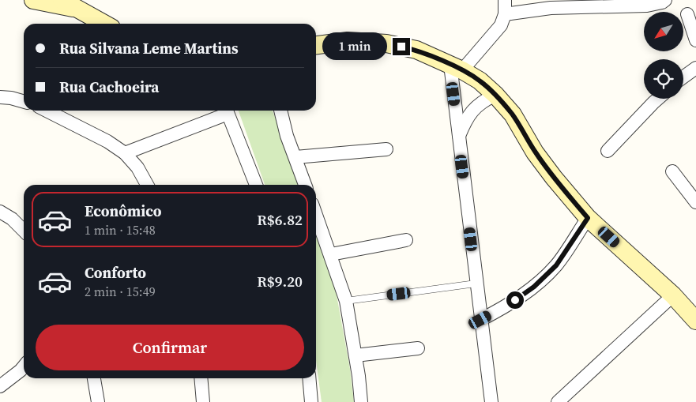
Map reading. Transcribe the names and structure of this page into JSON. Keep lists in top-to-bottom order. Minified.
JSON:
{"north":"bottom left","page":{"banner":["Rua Silvana Leme Martins","Rua Cachoeira"],"bubble":"1 min","list":[{"name":"Econômico","note":"1 min · 15:48","value":"R$6.82"},{"name":"Conforto","note":"2 min · 15:49","value":"R$9.20"}],"buttons":"Confirmar"}}
